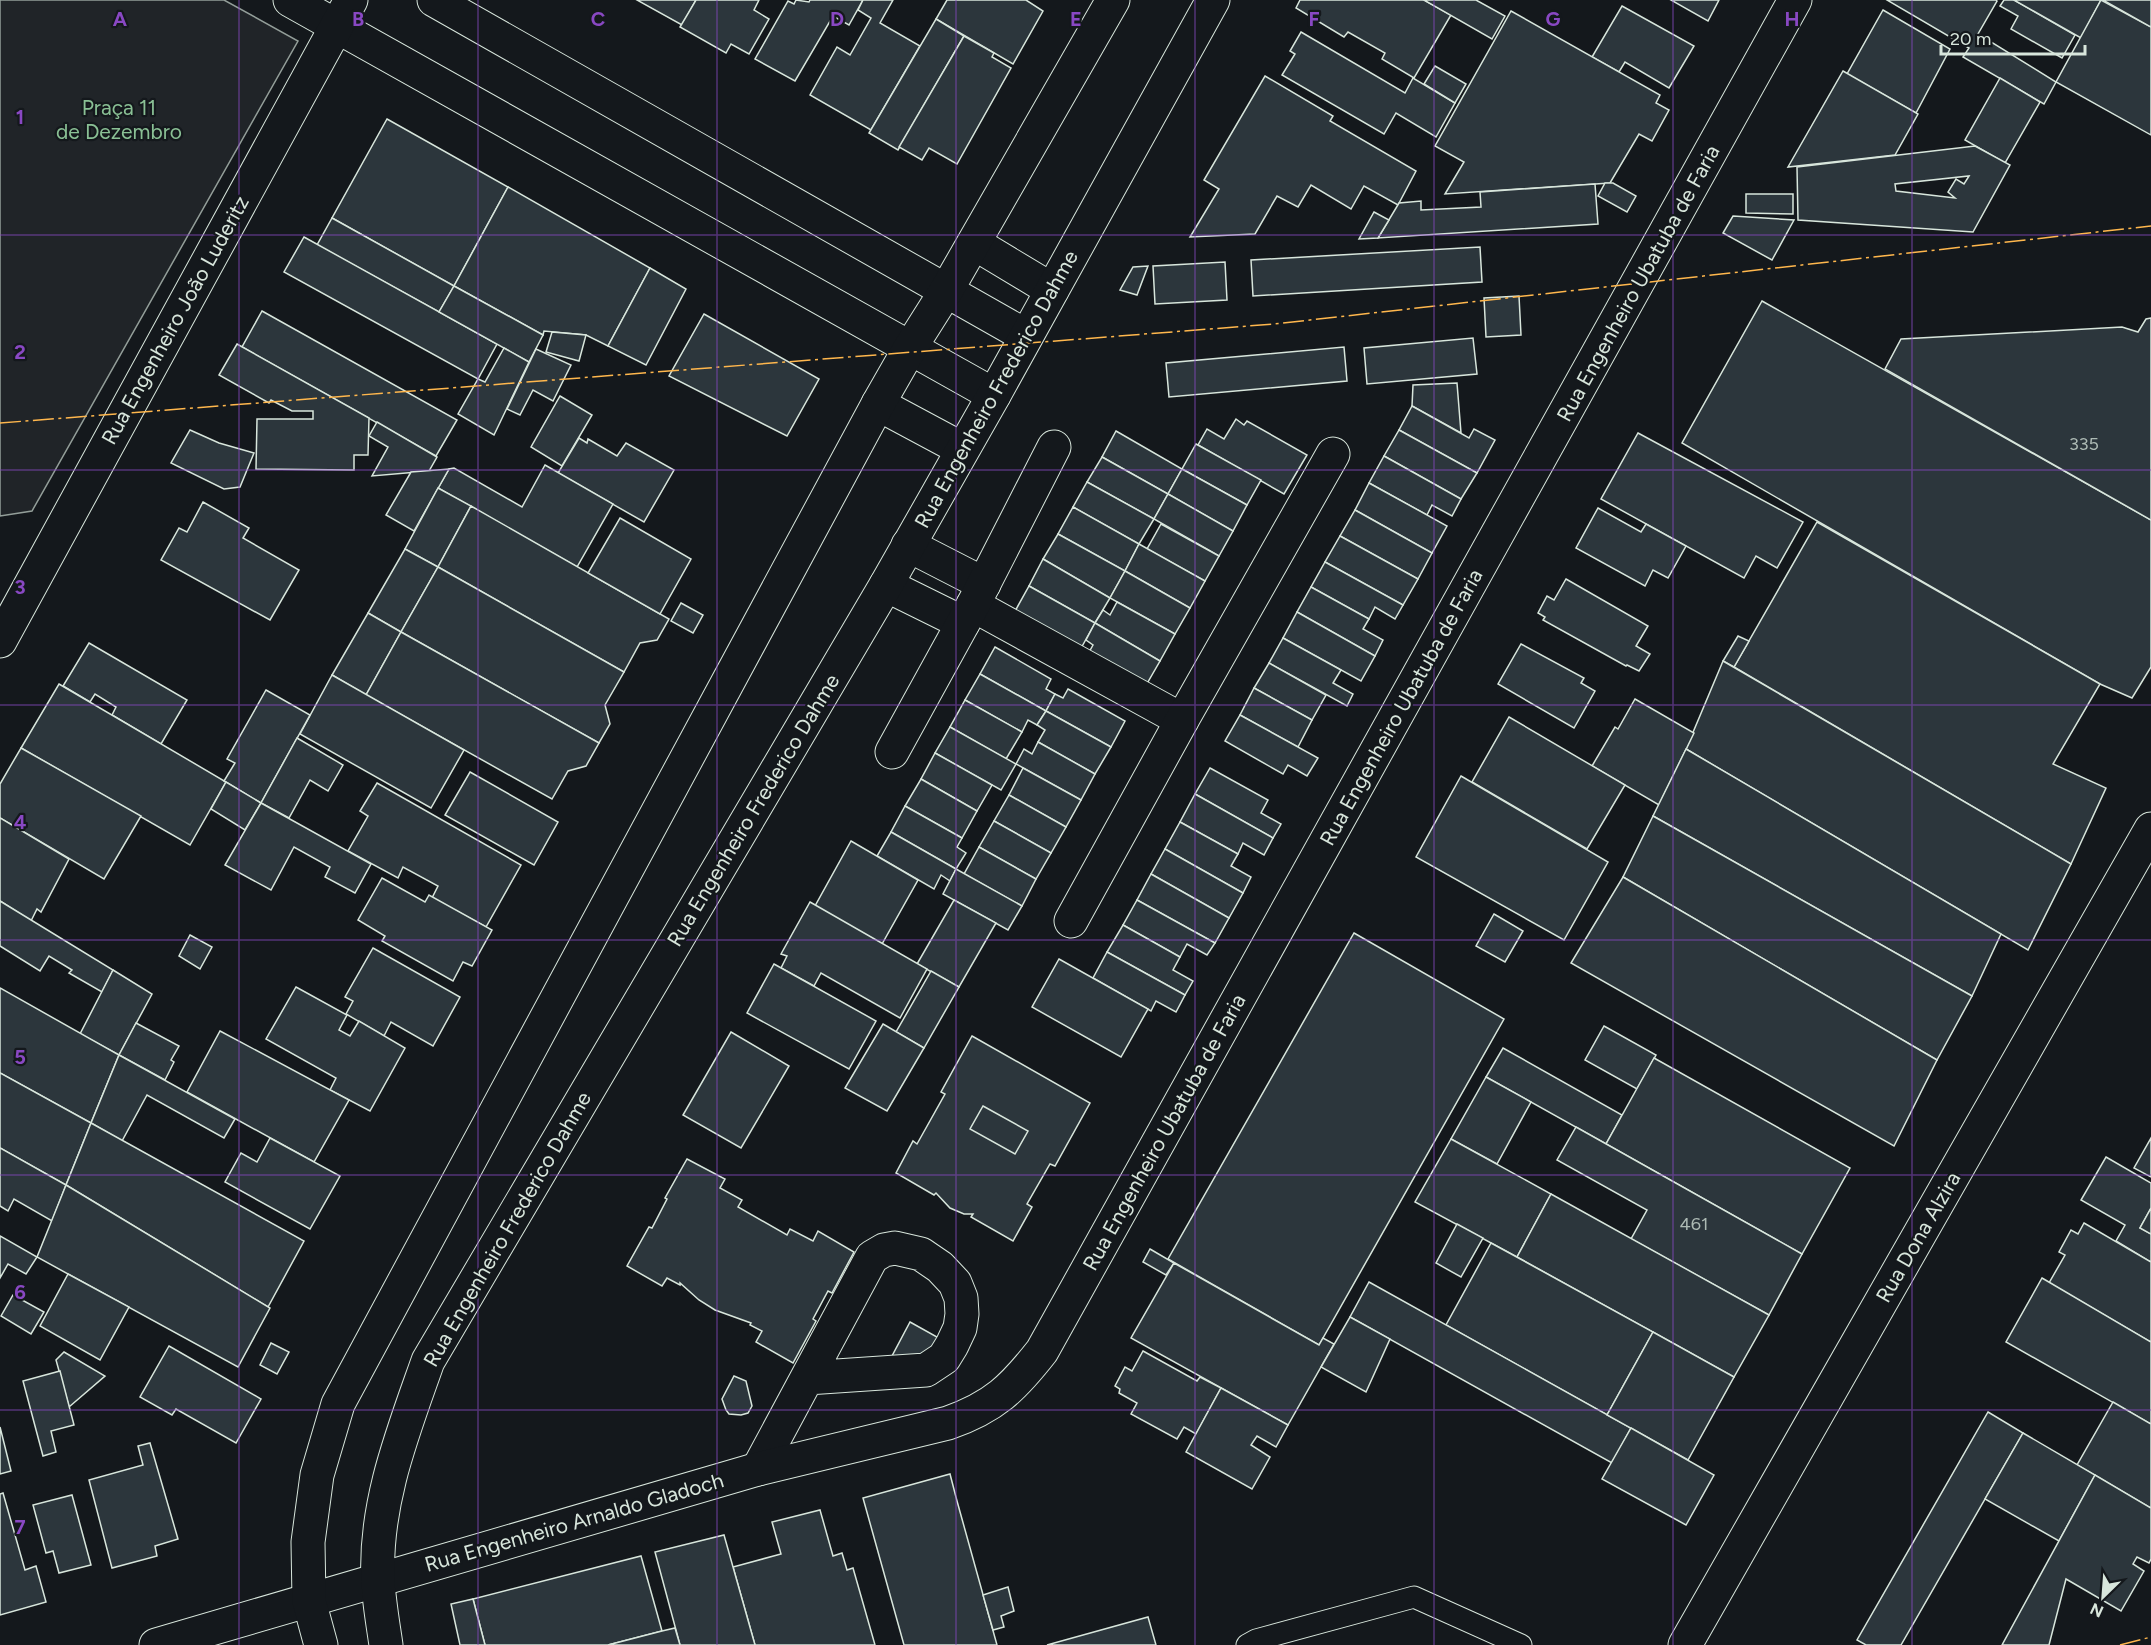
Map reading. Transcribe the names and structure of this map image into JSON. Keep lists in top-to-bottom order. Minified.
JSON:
{"streets":{"street":["Rua Engenheiro Ubatuba de Faria","Rua Engenheiro João Luderitz","Rua Engenheiro Frederico Dahme","Rua Dona Alzira","Rua Engenheiro Arnaldo Gladoch"]},"crossings":[["Rua Engenheiro Ubatuba de Faria","Rua Engenheiro Arnaldo Gladoch"],["Rua Engenheiro Frederico Dahme","Rua Engenheiro Arnaldo Gladoch"]],"parks":["Praça 11 de Dezembro"],"house_numbers":["335","461"],"scale_bar":"20 m","north":"bottom left","grid":{"columns":["A","B","C","D","E","F","G","H"],"rows":["1","2","3","4","5","6","7"]}}
